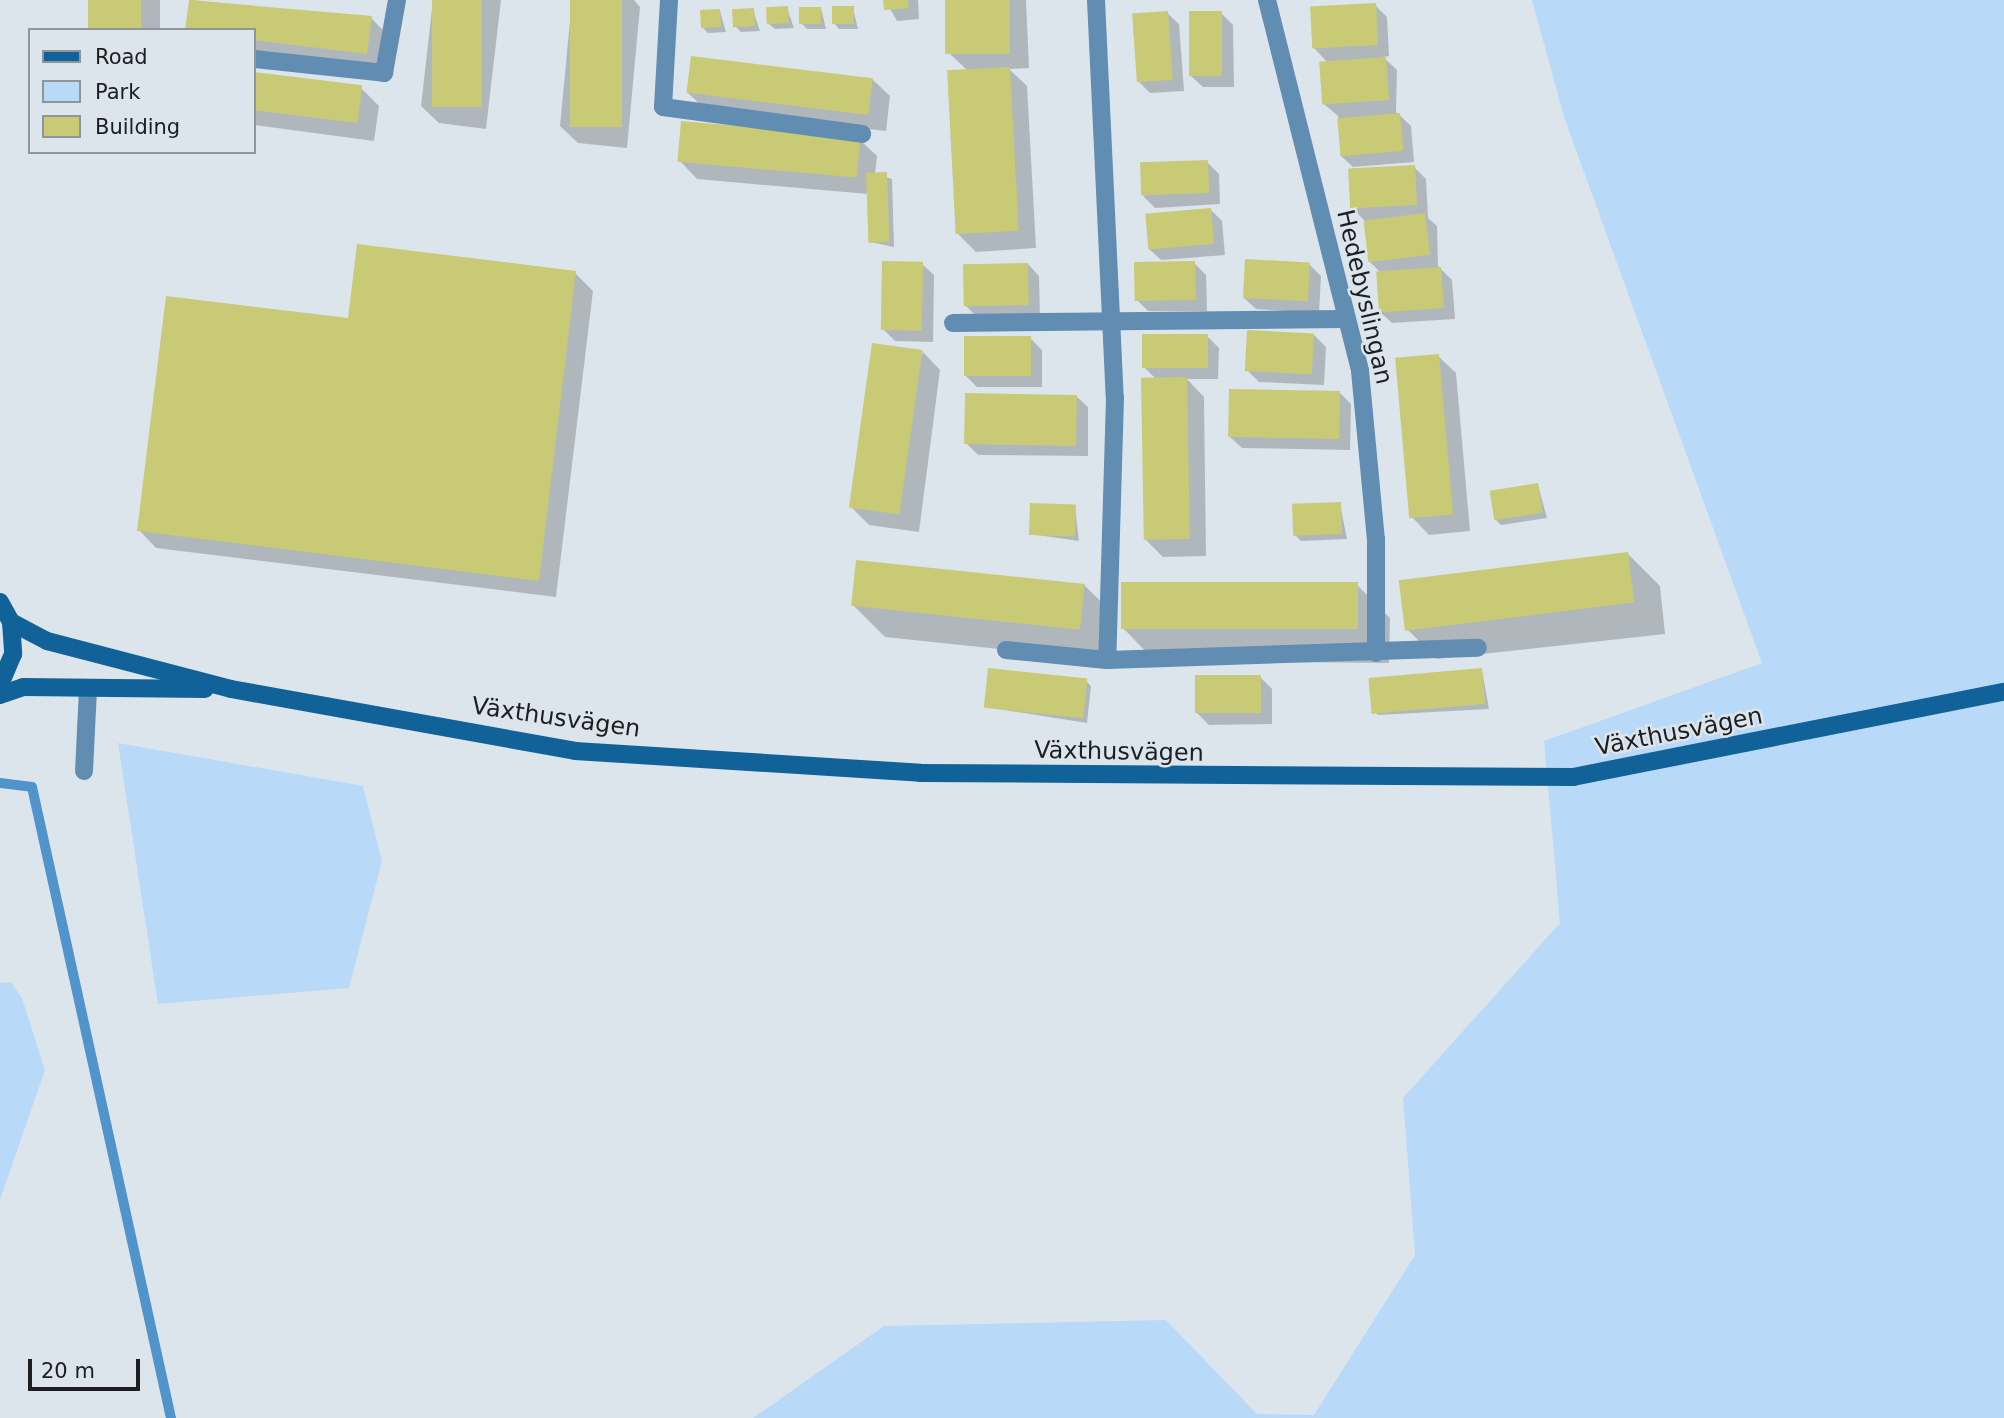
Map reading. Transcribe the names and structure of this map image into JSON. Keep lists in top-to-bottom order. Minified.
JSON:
{"streets":{"street":["Hedebyslingan","Växthusvägen"]},"legend":["Road","Park","Building"],"scale_bar":"20 m"}
